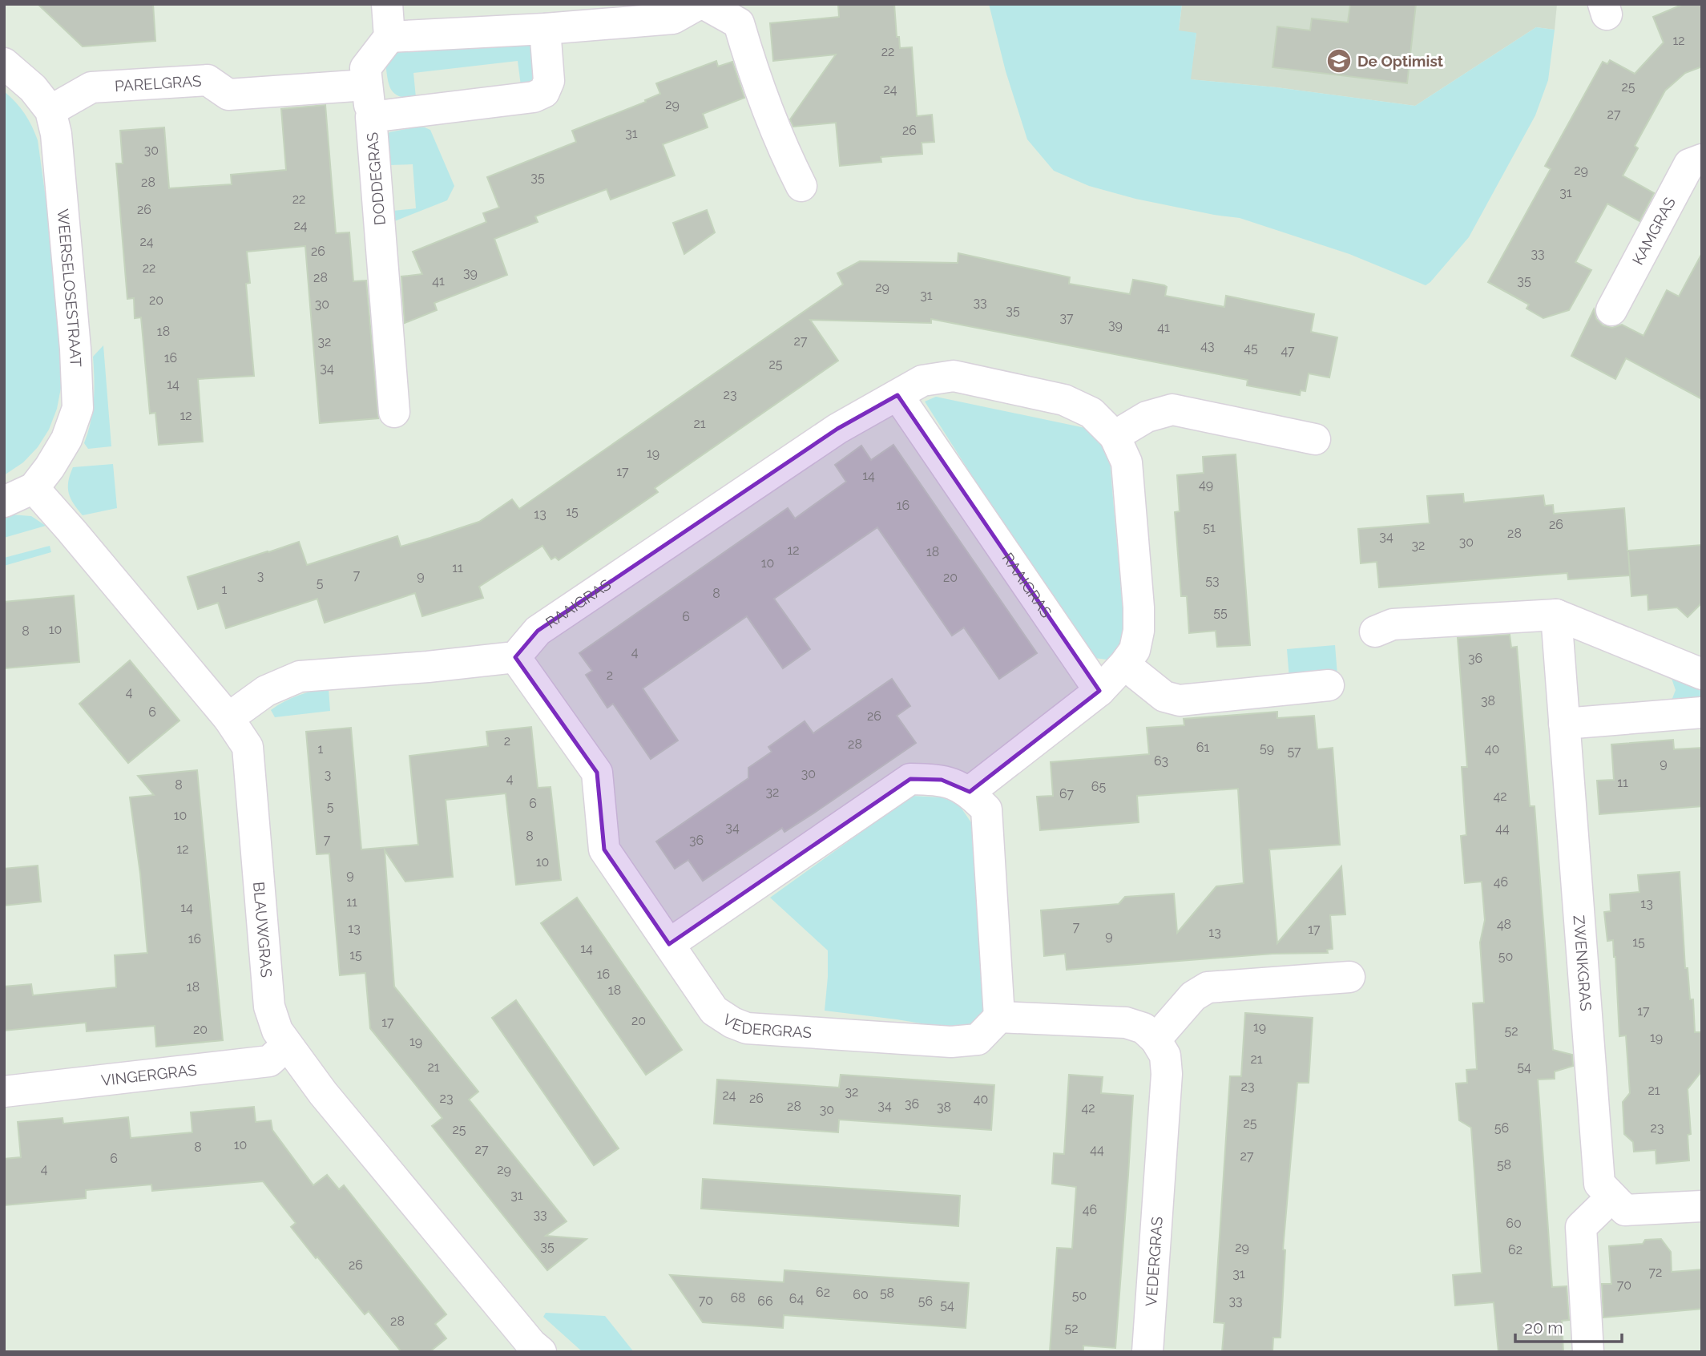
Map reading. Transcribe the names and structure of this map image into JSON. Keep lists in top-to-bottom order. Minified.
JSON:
{"streets":{"street":["PARELGRAS","DODDEGRAS","KAMGRAS","WEERSELOSESTRAAT","RAAIGRAS","BLAUWGRAS","ZWENKGRAS","VEDERGRAS","VINGERGRAS"]},"crossings":[["PARELGRAS","WEERSELOSESTRAAT"],["WEERSELOSESTRAAT","BLAUWGRAS"],["RAAIGRAS","VEDERGRAS"],["BLAUWGRAS","VINGERGRAS"]],"places":{"school or university":["De Optimist"]},"house_numbers":["12","22","25","24","29","27","26","31","30","29","35","28","31","22","26","24","24","26","33","22","39","28","41","35","29","31","20","33","30","35","37","39","41","18","27","32","43","45","47","16","25","34","14","23","12","21","19","17","14","49","16","15","13","26","51","28","34","30","32","12","18","10","11","7","3","9","20","53","5","1","8","55","6","10","8","4","36","2","4","38","6","26","2","28","61","59","1","40","57","63","9","30","3","4","11","8","65","32","67","42","6","5","10","34","44","8","7","36","12","10","9","46","11","13","14","48","7","13","17","13","9","16","15","14","15","50","16","18","18","17","20","17","19","20","52","19","19","21","21","54","23","21","32","24","23","26","40","36","34","28","38","42","30","25","56","23","25","10","8","27","44","27","6","58","4","29","31","46","33","60","35","29","62","26","72","31","70","62","58","60","50","68","64","70","66","56","33","54","28","52"],"scale_bar":"20 m"}
